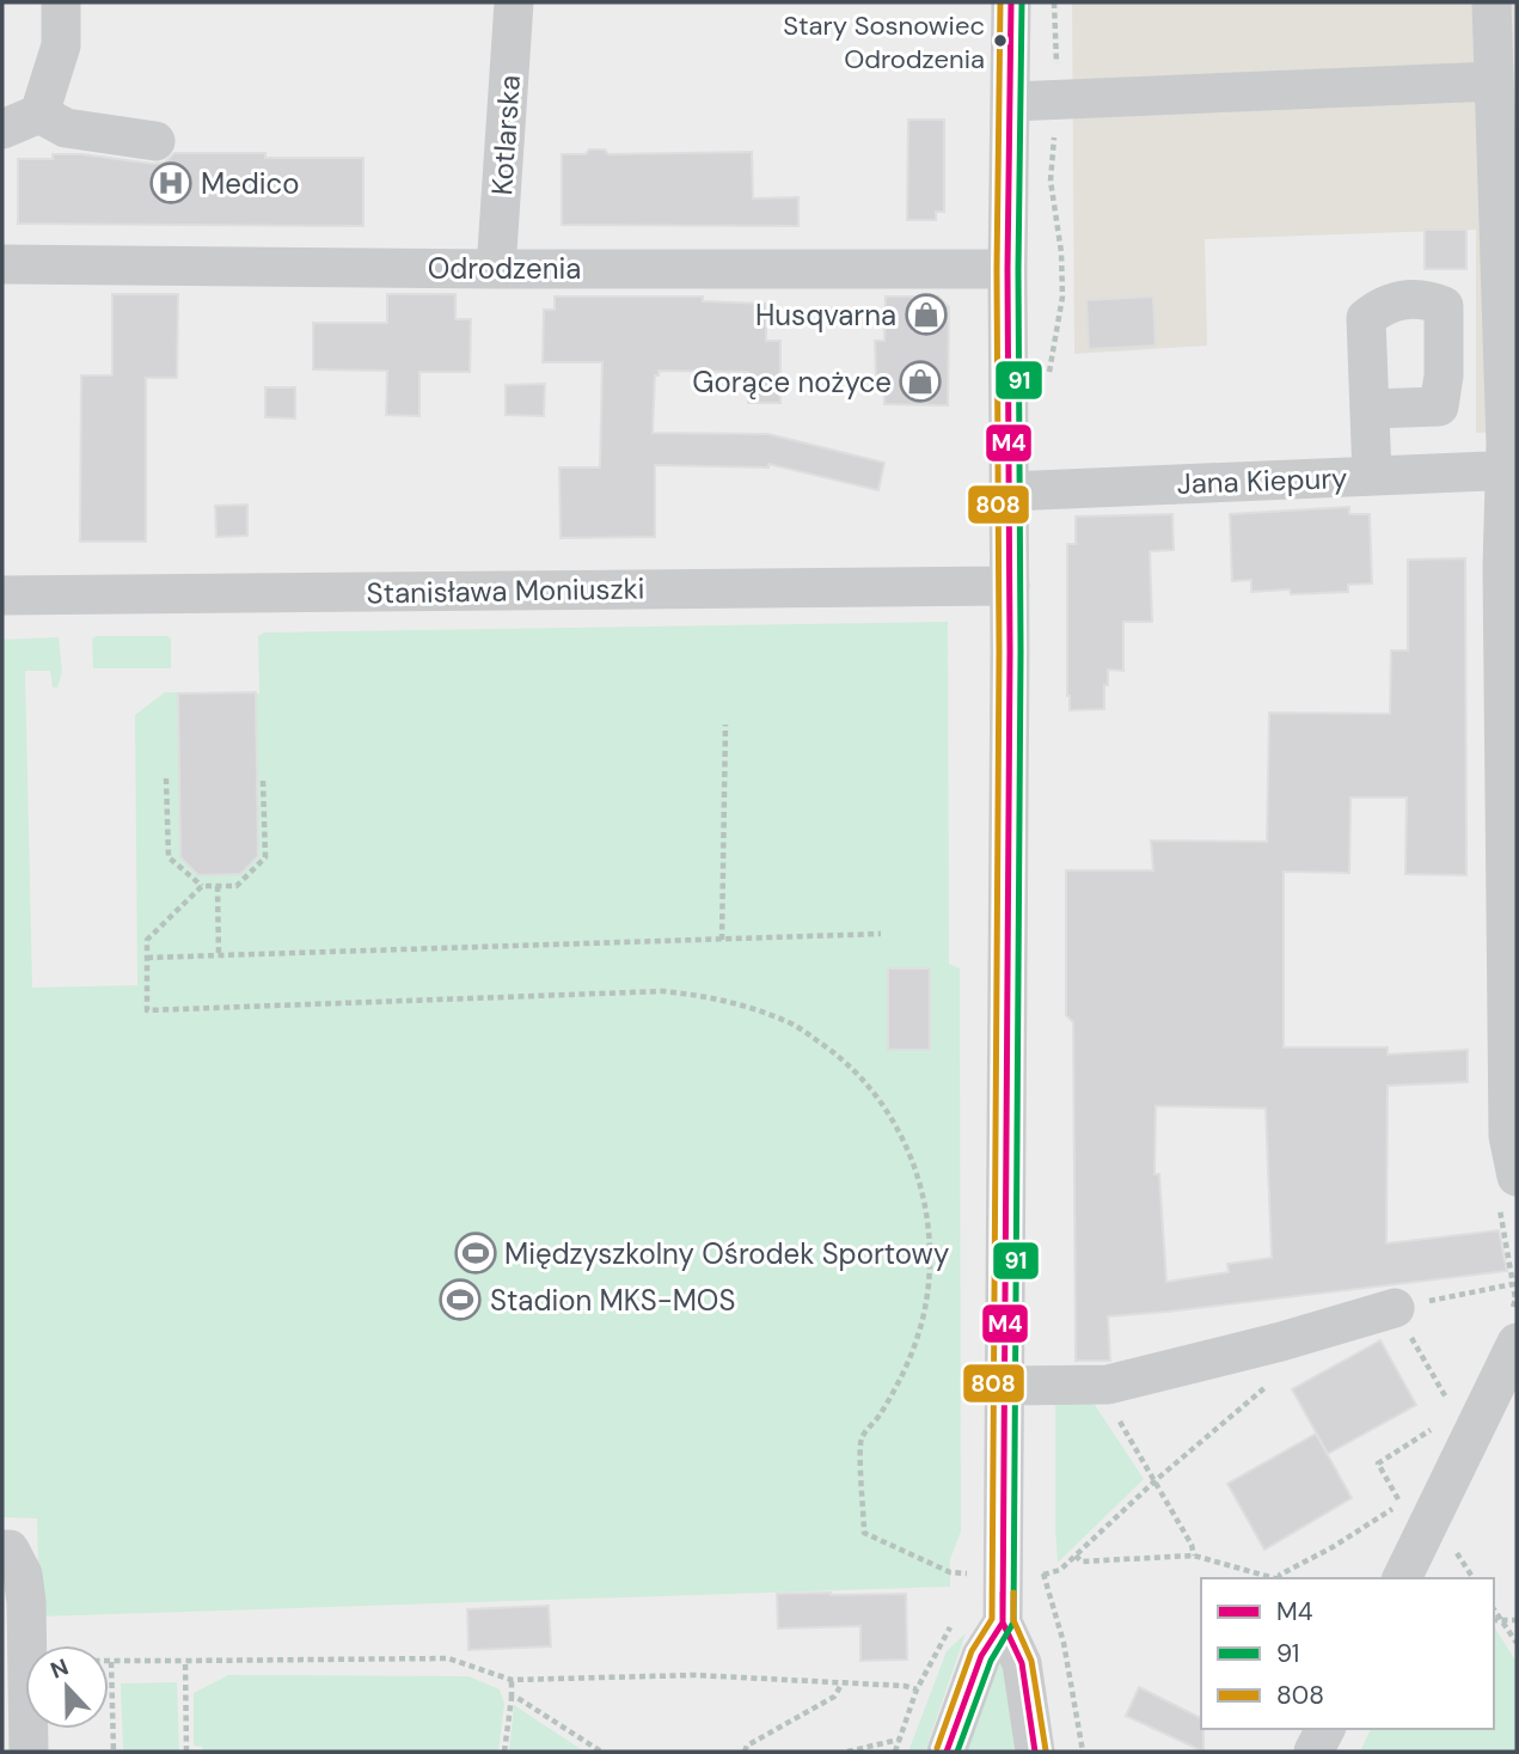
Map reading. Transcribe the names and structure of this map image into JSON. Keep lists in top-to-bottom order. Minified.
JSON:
{"streets":{"street":["Kotlarska","Odrodzenia","Jana Kiepury","Stanisława Moniuszki"]},"crossings":[["Kotlarska","Odrodzenia"]],"places":{"other":["Stary Sosnowiec Odrodzenia"],"hospital":["Medico"],"shop":["Husqvarna","Gorące nożyce"],"sports":["Międzyszkolny Ośrodek Sportowy","Stadion MKS-MOS"]},"lines":["transit line M4","transit line 91","transit line 808"],"legend":["M4","91","808"],"north":"top"}
